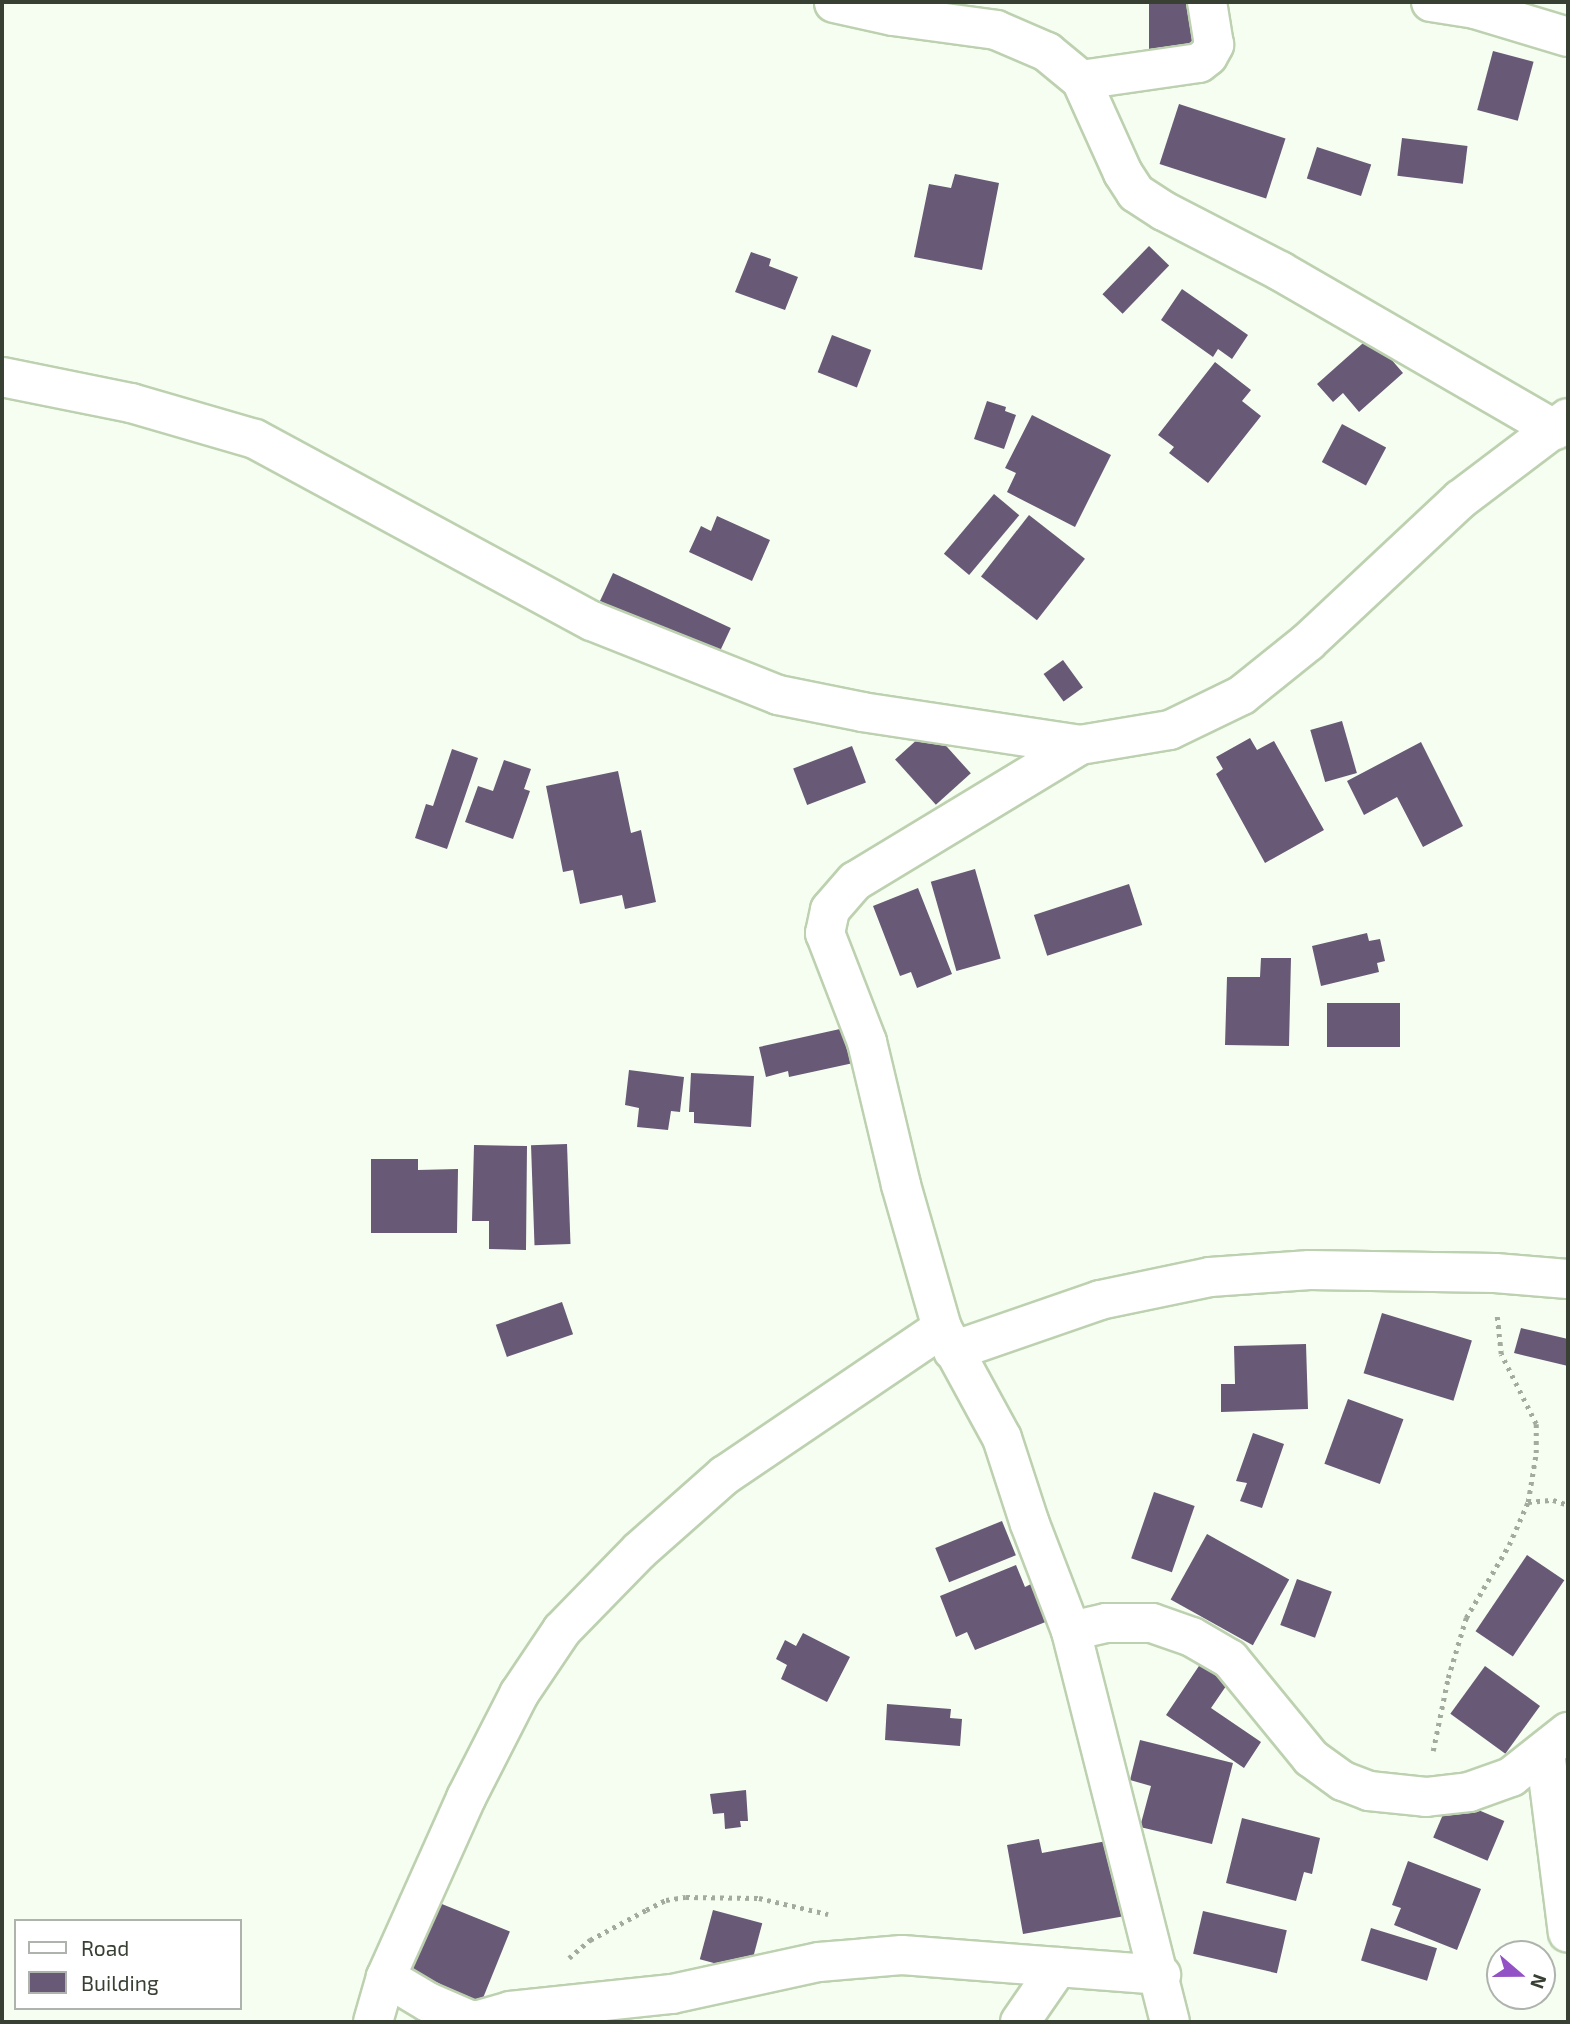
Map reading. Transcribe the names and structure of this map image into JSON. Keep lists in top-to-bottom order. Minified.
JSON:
{"legend":["Road","Building"],"north":"right"}
